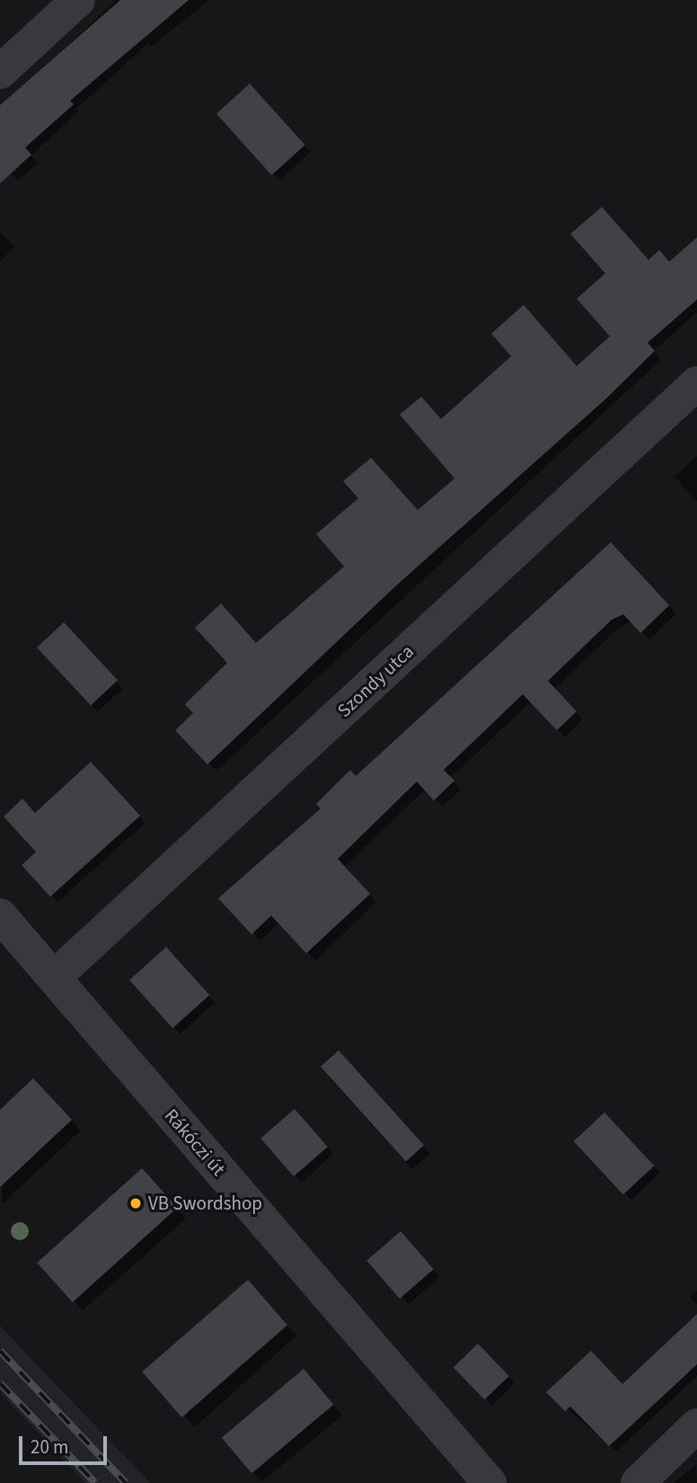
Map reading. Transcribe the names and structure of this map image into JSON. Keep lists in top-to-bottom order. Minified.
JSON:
{"streets":{"street":["Szondy utca","Rákóczi út"]},"crossings":[["Szondy utca","Rákóczi út"]],"places":["VB Swordshop"],"scale_bar":"20 m"}
